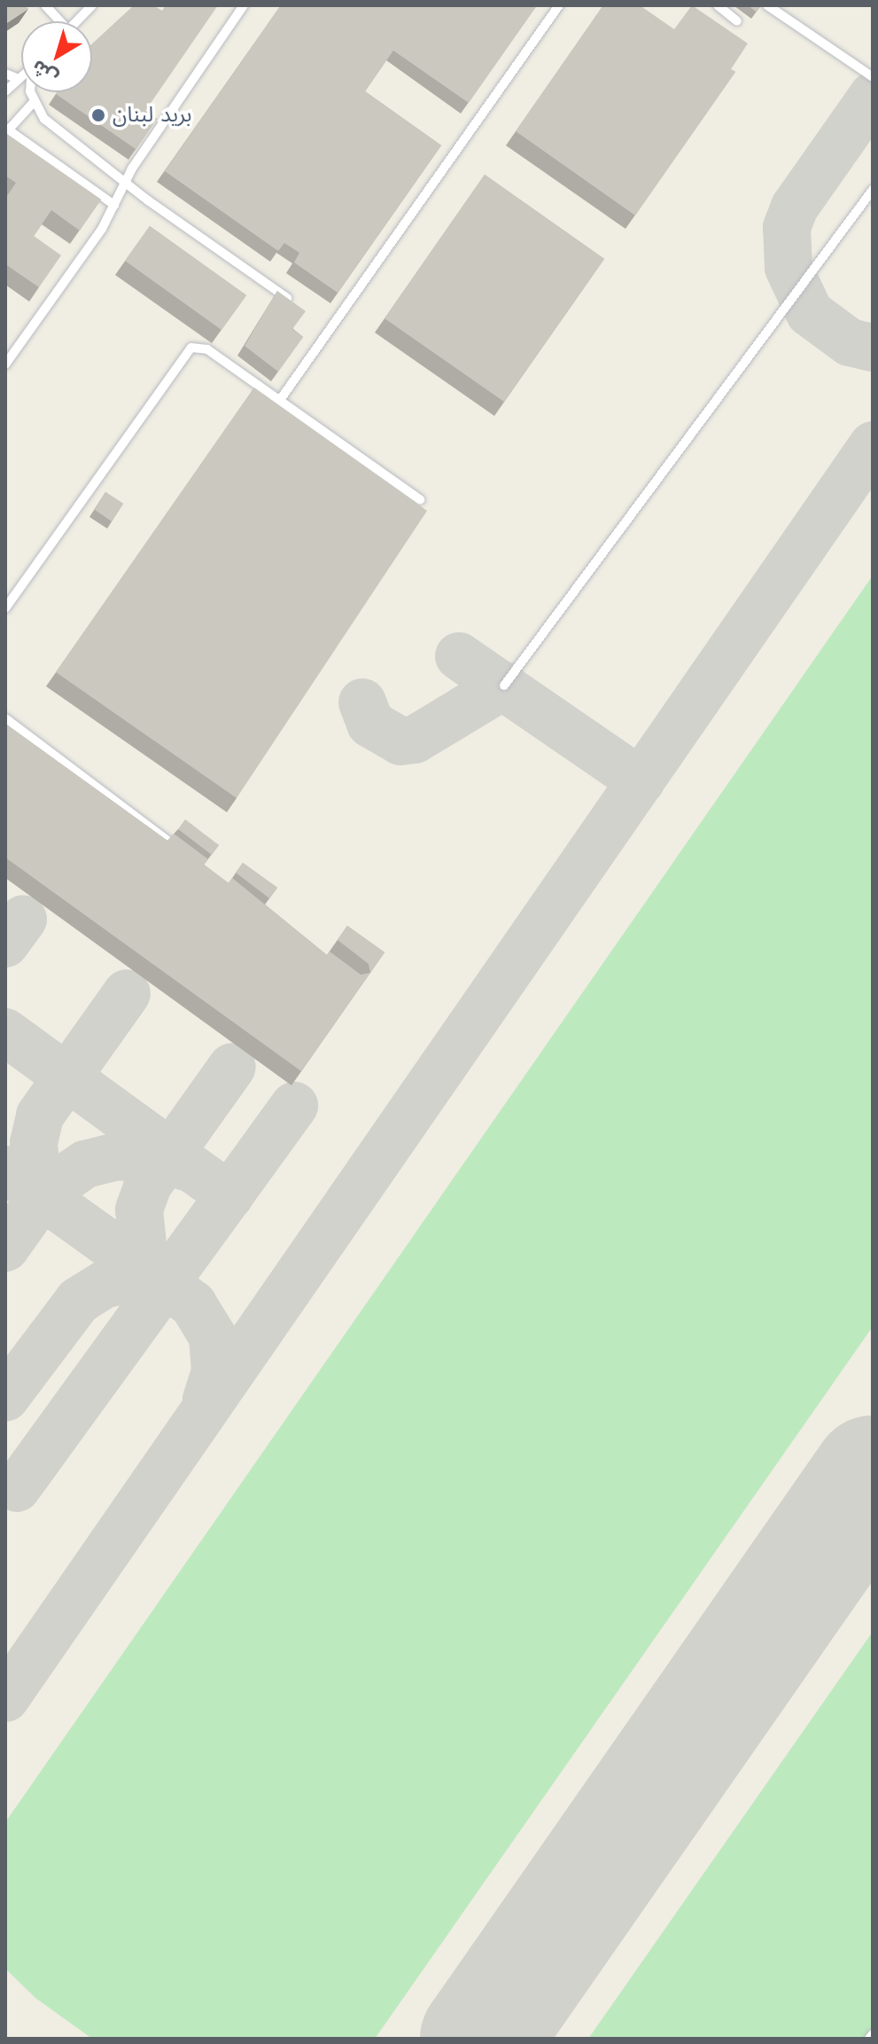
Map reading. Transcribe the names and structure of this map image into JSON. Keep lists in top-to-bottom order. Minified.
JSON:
{"places":["بريد لبنان"],"north":"bottom left"}
